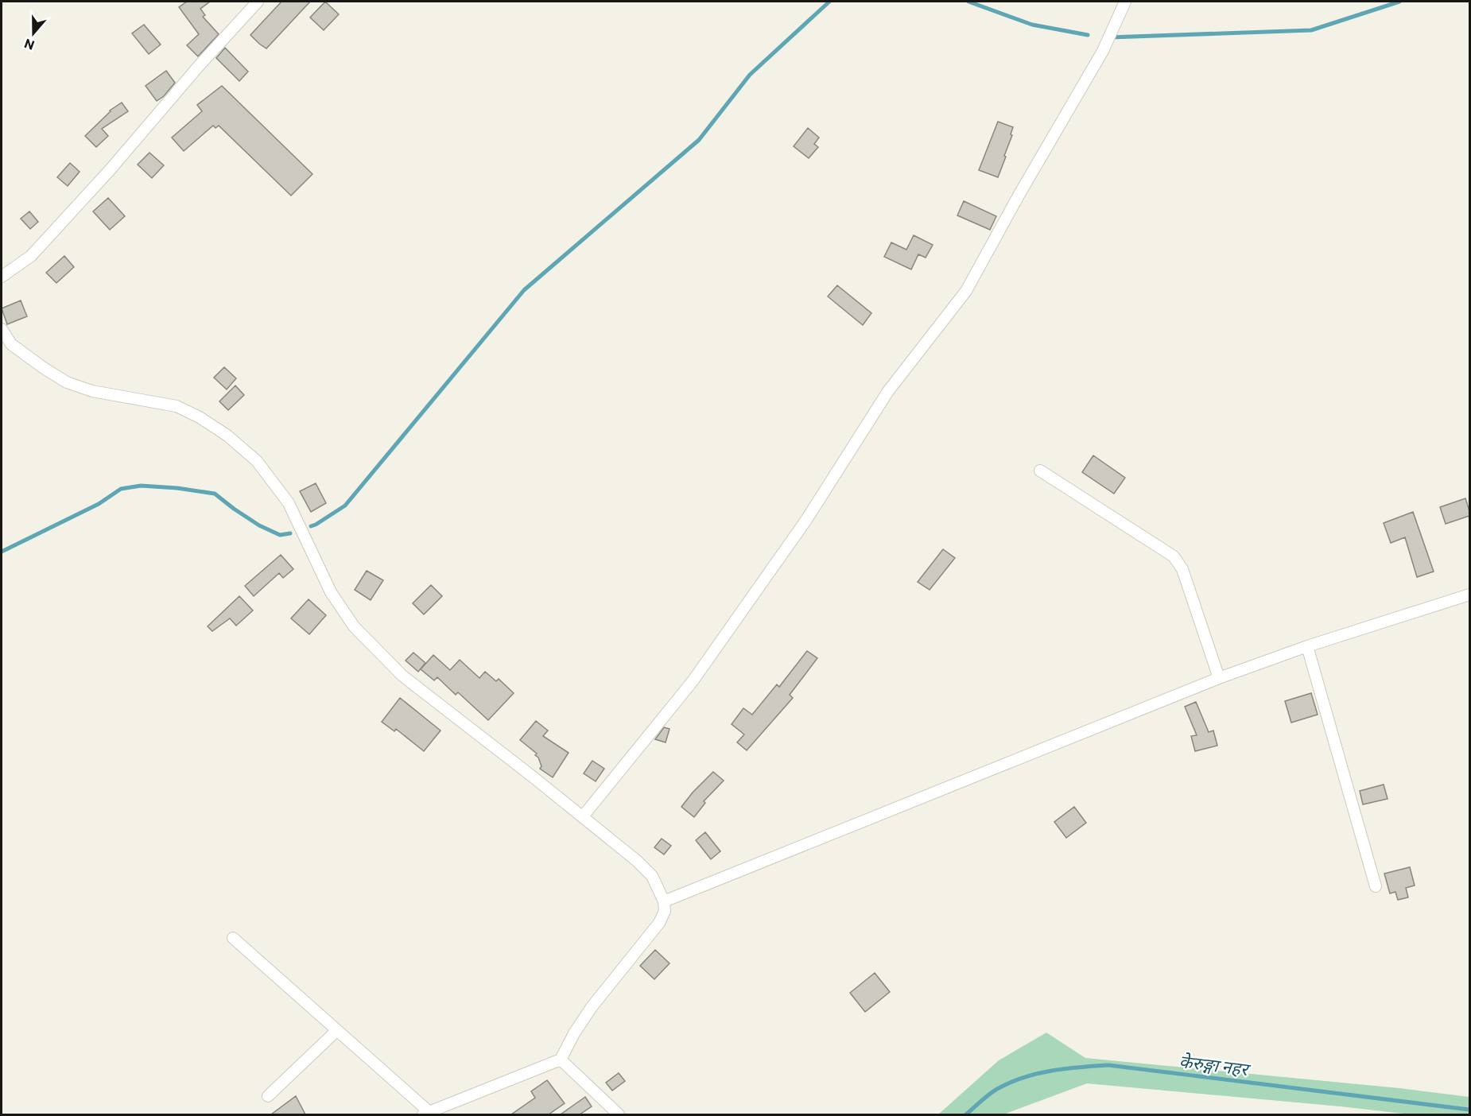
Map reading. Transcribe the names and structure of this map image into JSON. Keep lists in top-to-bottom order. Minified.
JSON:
{"water":["केेरुङ्गा नहर"],"north":"bottom"}
